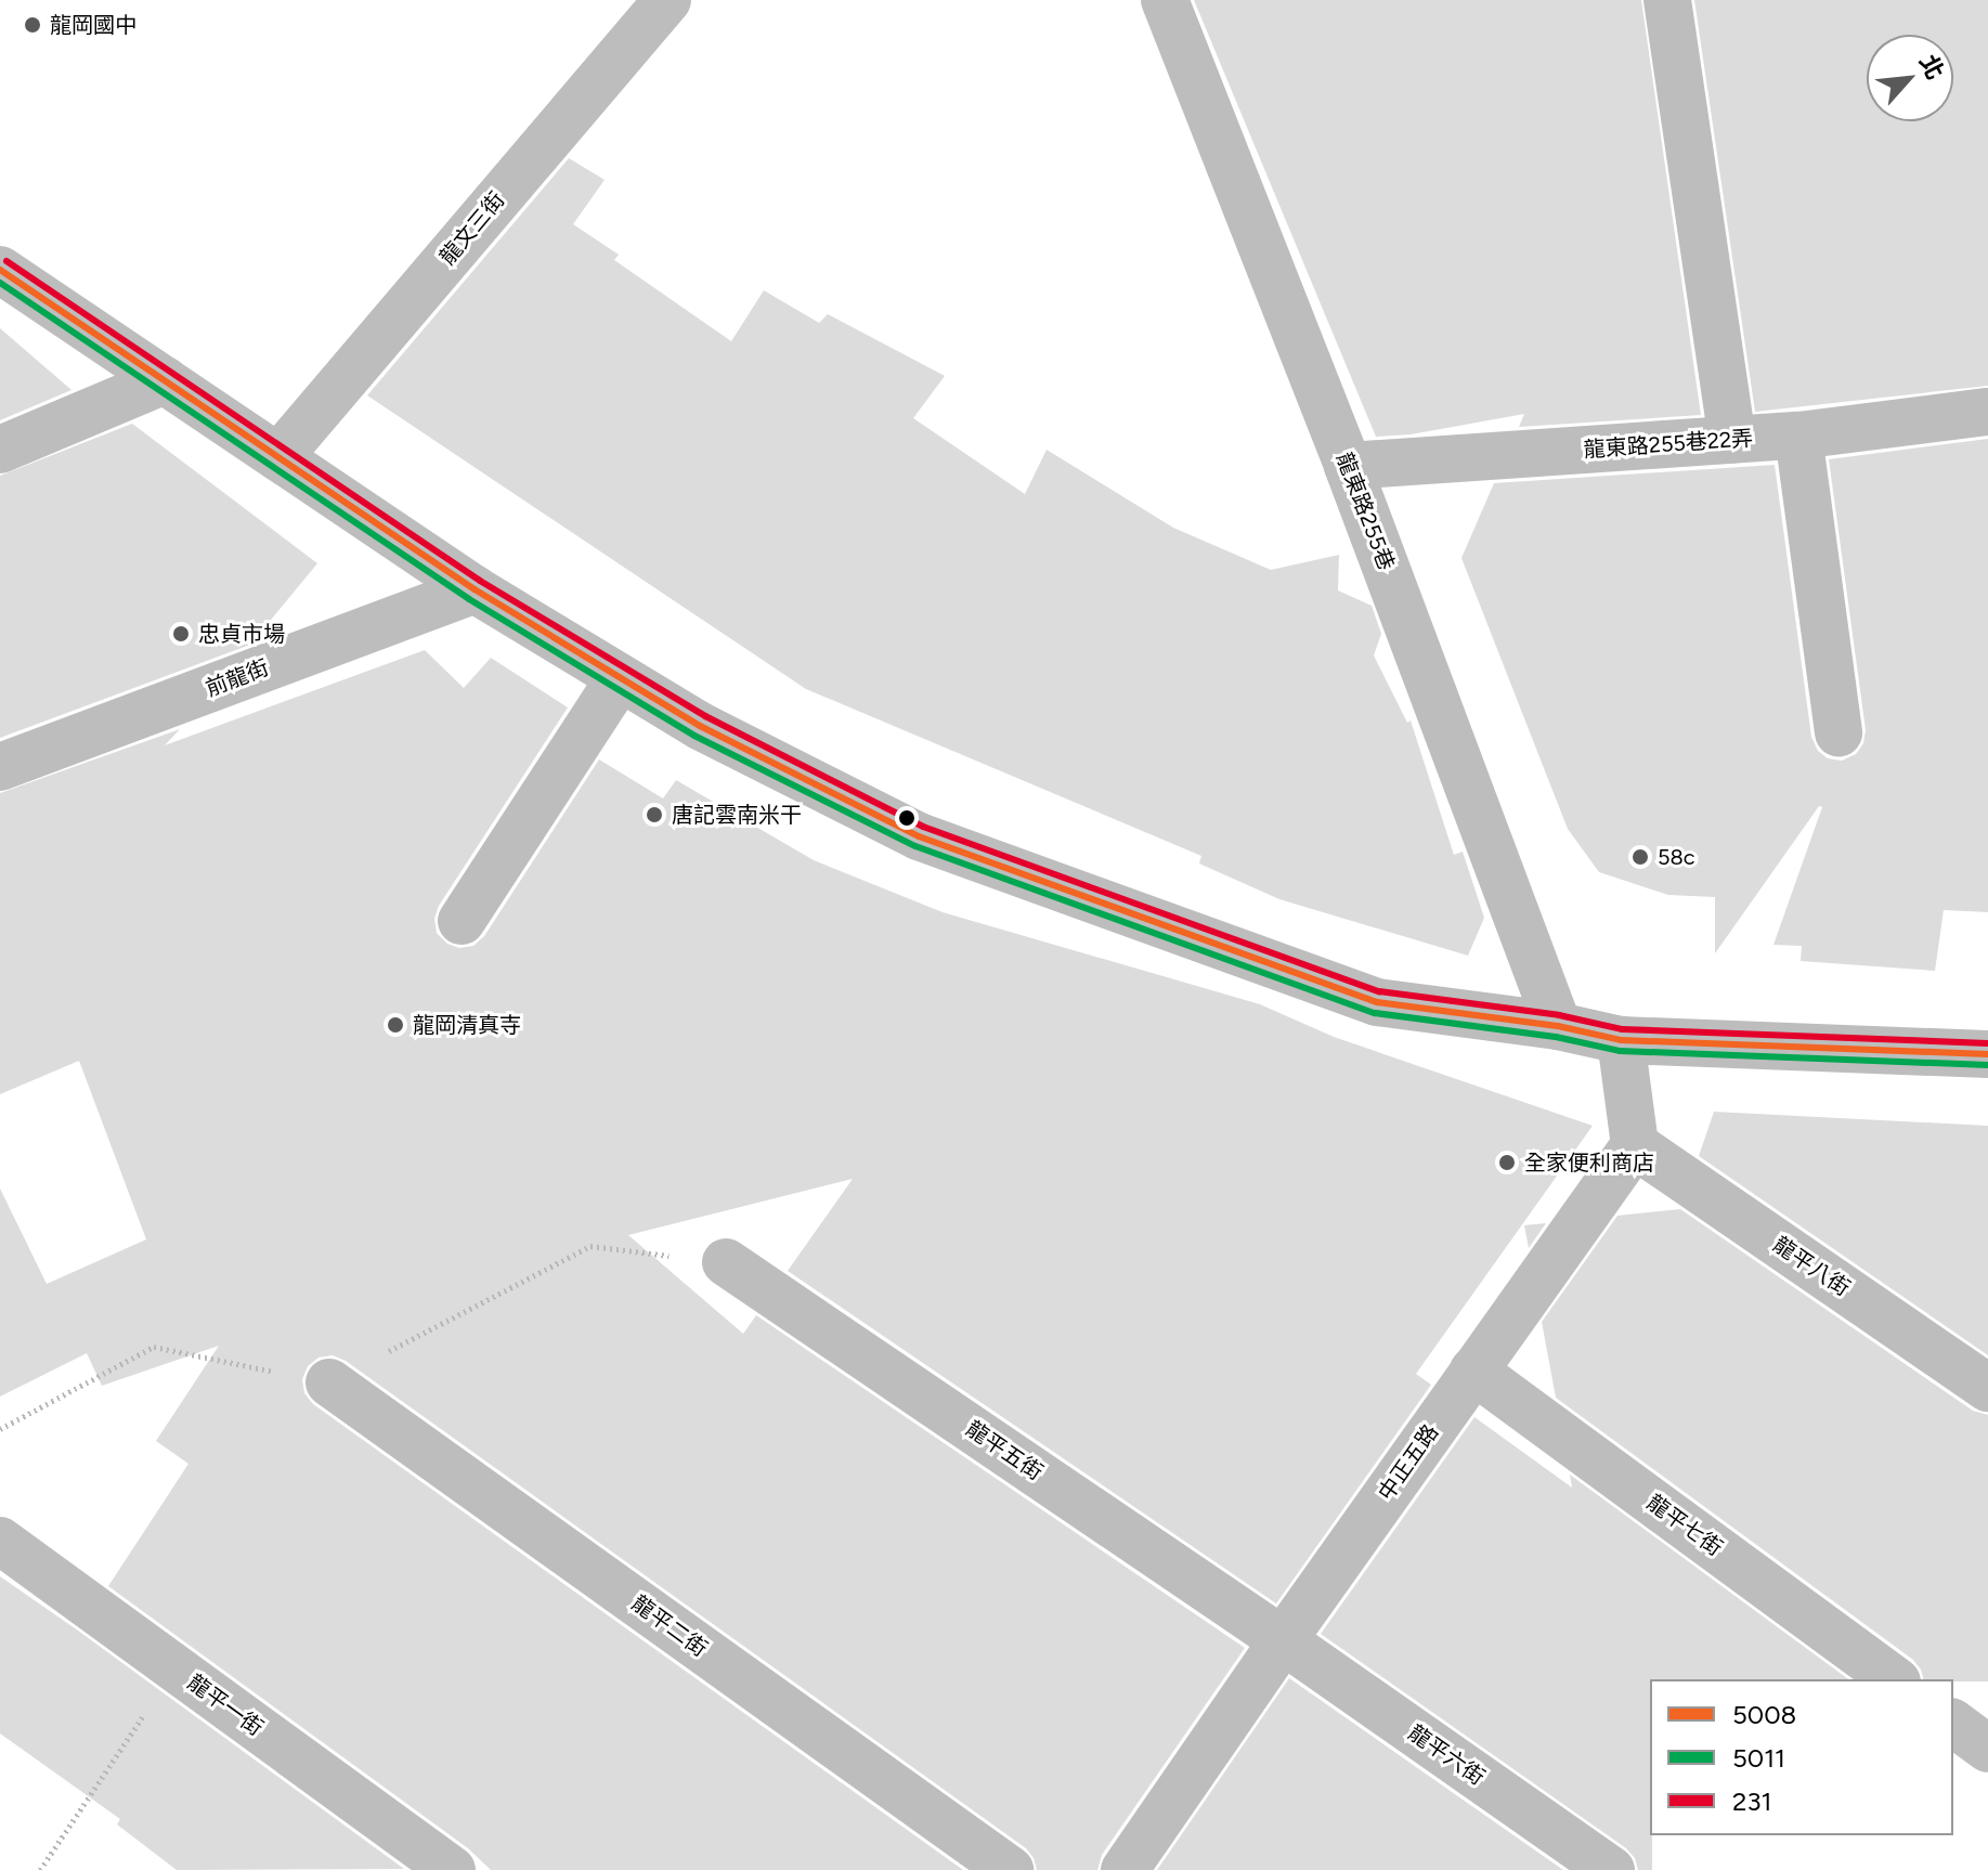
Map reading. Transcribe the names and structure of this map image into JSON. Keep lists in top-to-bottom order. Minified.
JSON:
{"streets":{"street":["龍文三街","龍東路255巷22弄","龍東路255巷","前龍街","龍平八街","龍平五街","中正五路","龍平七街","龍平二街","龍平一街","龍平六街"]},"crossings":[["龍東路255巷22弄","龍東路255巷"],["龍平八街","中正五路"],["龍平五街","中正五路"],["龍平五街","龍平六街"],["中正五路","龍平七街"],["中正五路","龍平六街"]],"places":["龍岡國中","忠貞市場","唐記雲南米干","58c","龍岡清真寺","全家便利商店"],"lines":["transit line 231","transit line 5008","transit line 5011"],"legend":["5008","5011","231"],"north":"top right"}
